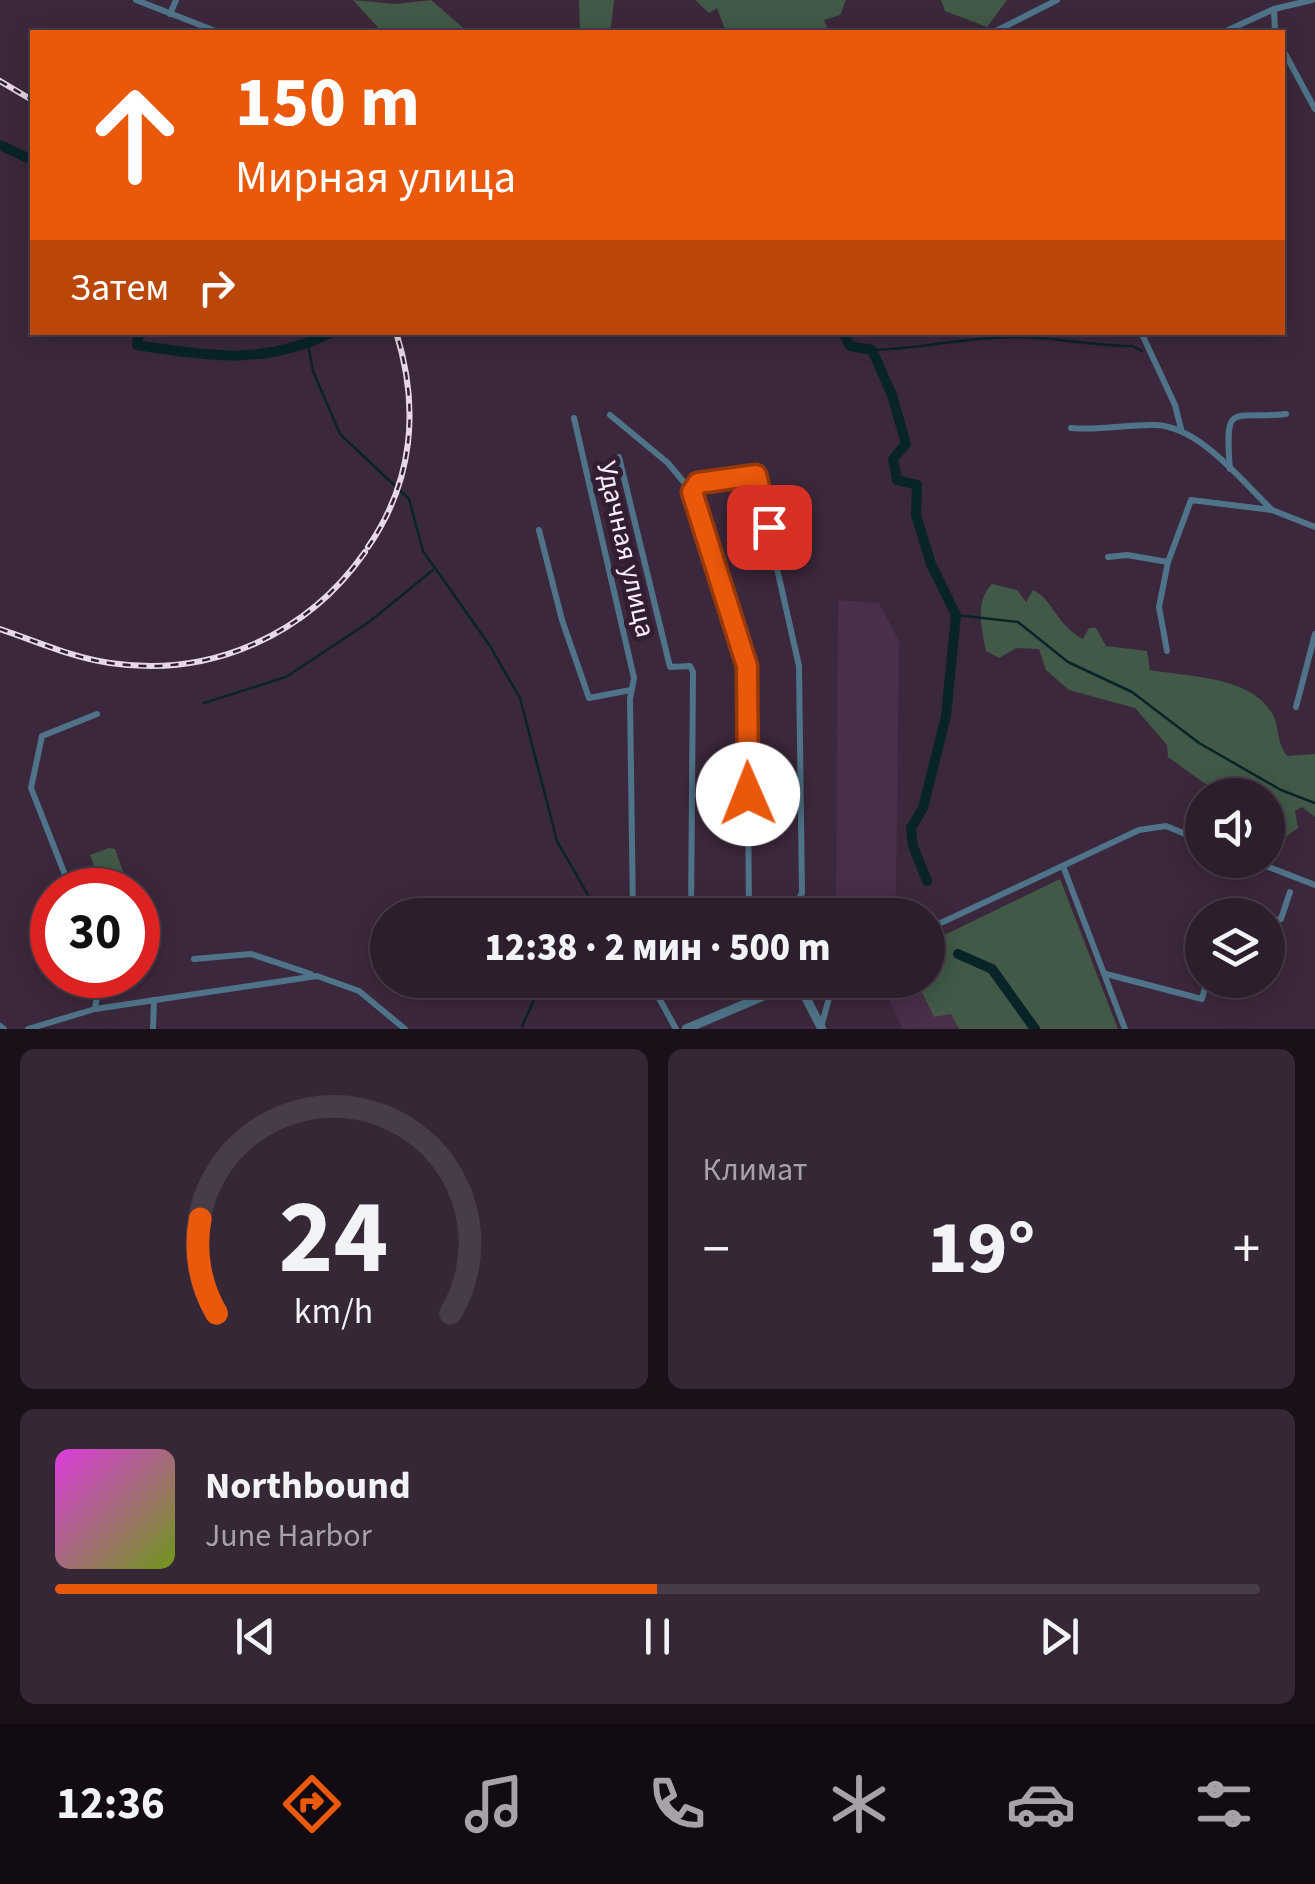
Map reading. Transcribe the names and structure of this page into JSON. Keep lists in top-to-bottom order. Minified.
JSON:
{"streets":{"street":["Удачная улица"]},"page":{"turn":["150 m","Мирная улица"],"then":"Затем","limit":"30","trip":"12:38 · 2 мин · 500 m","tile":"Климат","heat":["−","19°","+"],"song":["Northbound","June Harbor"],"tabs":"12:36","gauge":["24","km/h"]}}
